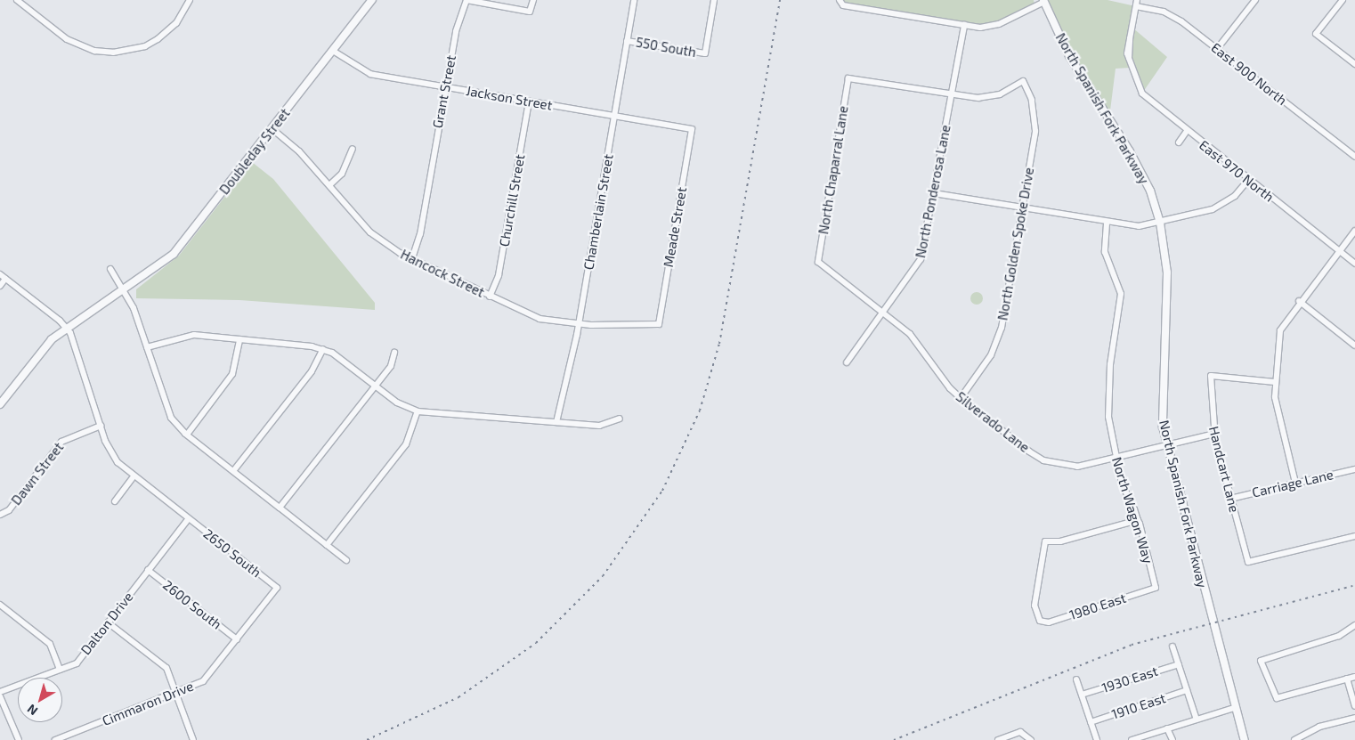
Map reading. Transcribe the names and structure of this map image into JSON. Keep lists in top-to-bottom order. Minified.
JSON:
{"streets":{"street":["550 South","East 900 North","Grant Street","Jackson Street","North Spanish Fork Parkway","Doubleday Street","North Chaparral Lane","East 970 North","North Ponderosa Lane","Churchill Street","Chamberlain Street","Meade Street","North Golden Spoke Drive","Hancock Street","Silverado Lane","Handcart Lane","Dawn Street","Carriage Lane","North Wagon Way","2650 South","2600 South","1980 East","Dalton Drive","1930 East","Cimmaron Drive","1910 East"]},"crossings":[["550 South","Chamberlain Street"],["East 900 North","East 970 North"],["Grant Street","Jackson Street"],["Grant Street","Hancock Street"],["Jackson Street","Doubleday Street"],["Jackson Street","Churchill Street"],["Jackson Street","Chamberlain Street"],["Jackson Street","Meade Street"],["North Spanish Fork Parkway","Silverado Lane"],["Doubleday Street","Hancock Street"],["Doubleday Street","2650 South"],["North Chaparral Lane","North Ponderosa Lane"],["North Chaparral Lane","North Golden Spoke Drive"],["North Chaparral Lane","Silverado Lane"],["North Ponderosa Lane","North Golden Spoke Drive"],["North Ponderosa Lane","Silverado Lane"],["Churchill Street","Hancock Street"],["Chamberlain Street","Hancock Street"],["Meade Street","Hancock Street"],["North Golden Spoke Drive","Silverado Lane"],["Silverado Lane","Handcart Lane"],["Silverado Lane","North Wagon Way"],["Handcart Lane","Carriage Lane"],["Dawn Street","2650 South"],["North Wagon Way","1980 East"],["2650 South","Dalton Drive"],["2650 South","Cimmaron Drive"],["2600 South","Dalton Drive"],["2600 South","Cimmaron Drive"]],"north":"bottom left"}
